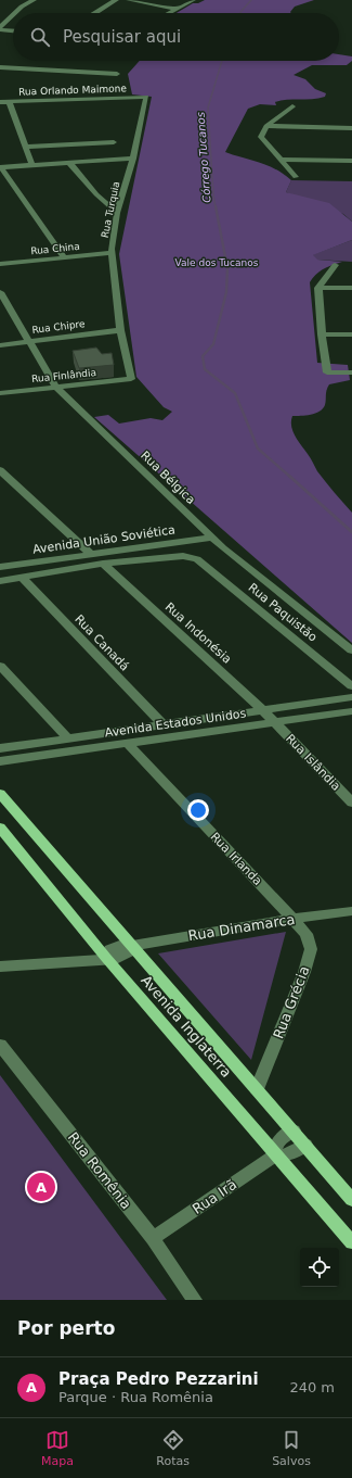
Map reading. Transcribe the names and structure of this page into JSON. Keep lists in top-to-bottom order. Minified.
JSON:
{"streets":{"main road":["Avenida Inglaterra"],"street":["Rua Orlando Maimone","Rua Turquia","Rua China","Rua Chipre","Rua Finlândia","Rua Bélgica","Avenida União Soviética","Rua Paquistão","Rua Indonésia","Rua Canadá","Avenida Estados Unidos","Rua Islândia","Rua Irlanda","Rua Dinamarca","Rua Grécia","Rua Romênia","Rua Irã"]},"crossings":[["Rua Orlando Maimone","Rua Turquia"],["Rua Turquia","Rua China"],["Rua Turquia","Rua Chipre"],["Rua Turquia","Rua Finlândia"],["Rua Chipre","Rua Bélgica"],["Rua Finlândia","Rua Bélgica"],["Rua Bélgica","Avenida União Soviética"],["Avenida União Soviética","Rua Paquistão"],["Avenida União Soviética","Rua Indonésia"],["Avenida União Soviética","Rua Canadá"],["Rua Indonésia","Avenida Estados Unidos"],["Rua Indonésia","Rua Islândia"],["Rua Canadá","Avenida Estados Unidos"],["Avenida Estados Unidos","Rua Islândia"],["Avenida Estados Unidos","Rua Irlanda"],["Rua Irlanda","Rua Dinamarca"],["Rua Irlanda","Rua Grécia"],["Rua Dinamarca","Rua Grécia"],["Rua Dinamarca","Avenida Inglaterra"],["Rua Grécia","Avenida Inglaterra"],["Avenida Inglaterra","Rua Irã"],["Rua Romênia","Rua Irã"]],"water":["Córrego Tucanos"],"parks":["Vale dos Tucanos"],"page":{"search":"Pesquisar aqui","pins":"A","heading":"Por perto","list":[{"mark":"A","name":"Praça Pedro Pezzarini","note":"Parque · Rua Romênia","value":"240 m"}],"nav":["Mapa","Rotas","Salvos"]}}
